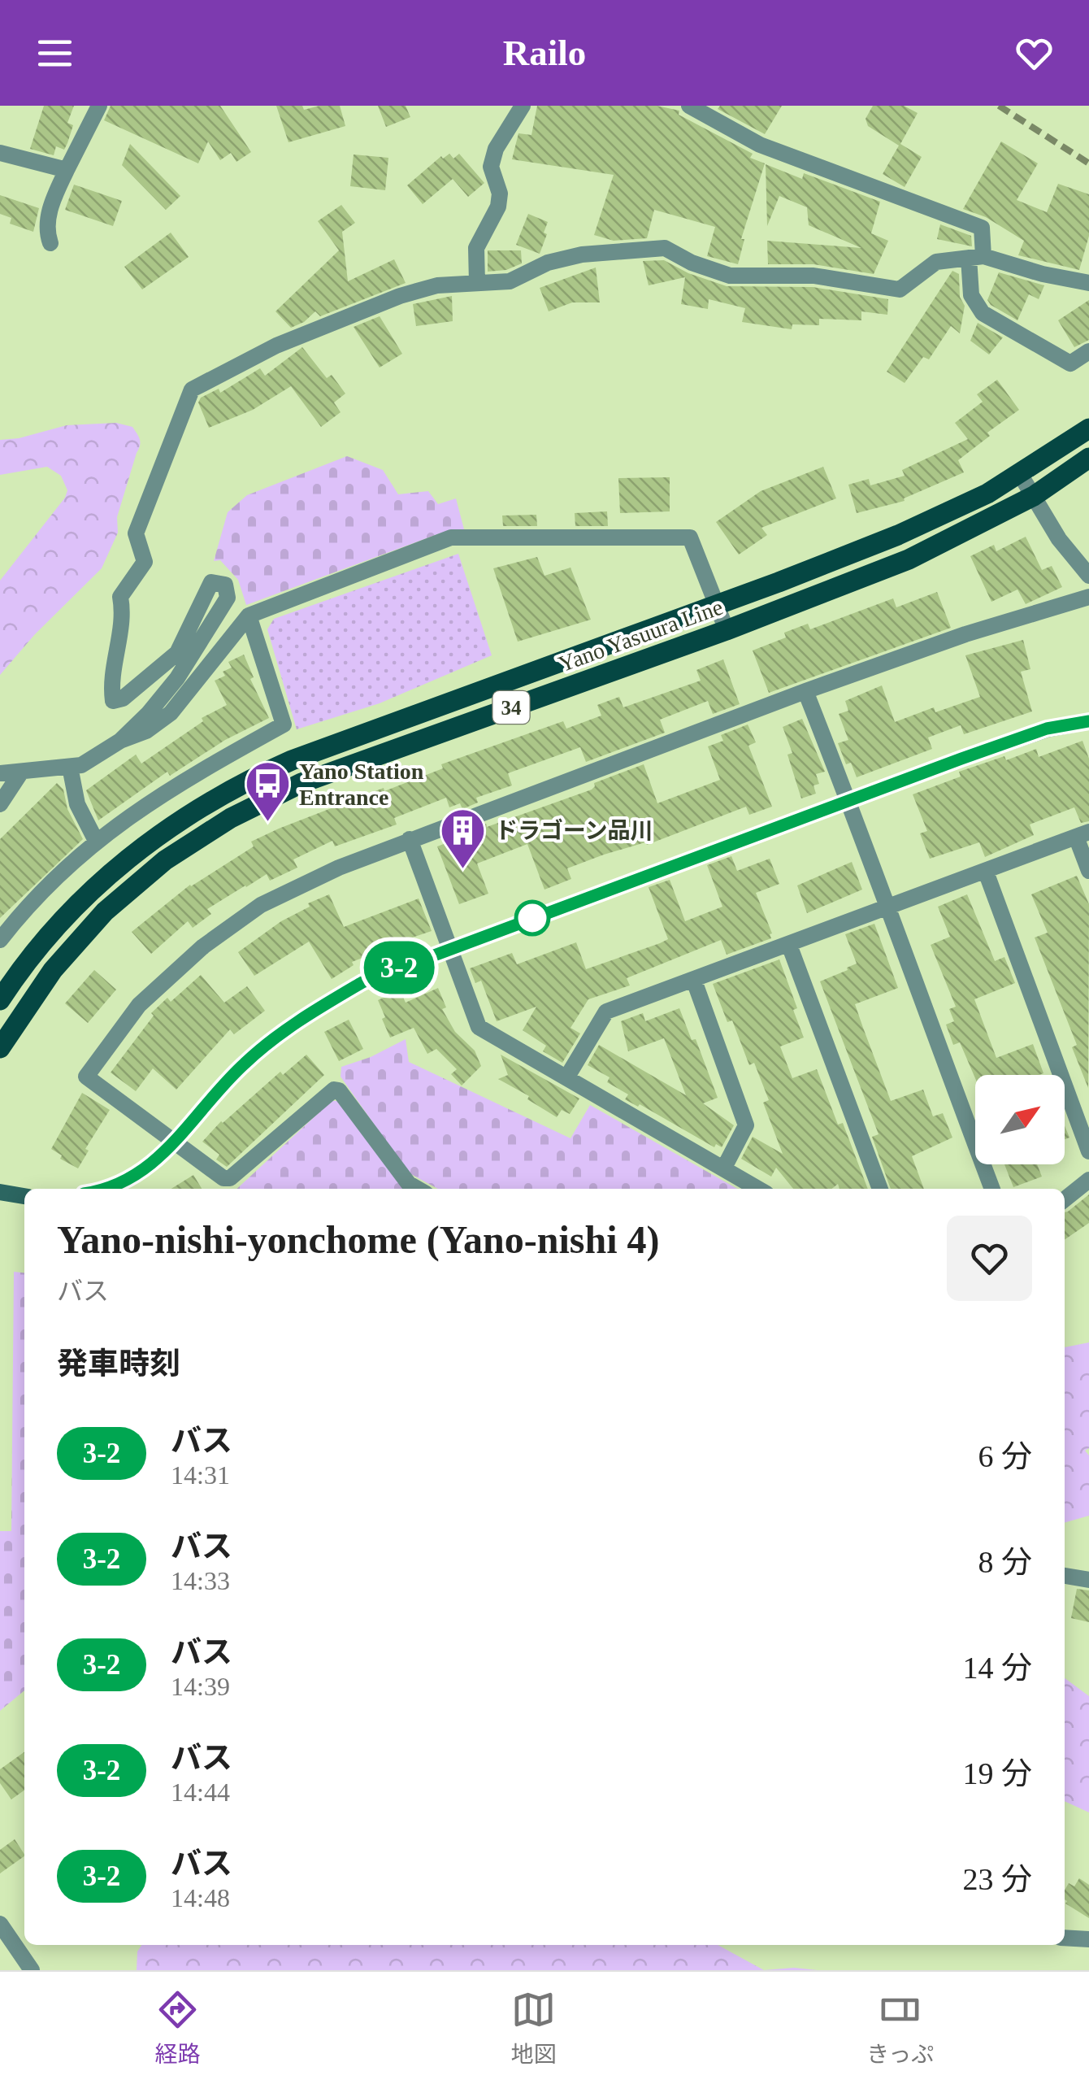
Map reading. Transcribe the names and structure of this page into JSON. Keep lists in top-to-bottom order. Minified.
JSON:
{"streets":{"main road":["Yano Yasuura Line","34"]},"places":{"bus stop":["Yano Station Entrance"],"building":["ドラゴーン品川"]},"lines":["bus line 3-2"],"north":"top right","page":{"header":"Railo","on_map":"3-2","heading":[["Yano-nishi-yonchome (Yano-nishi 4)","バス"],"発車時刻"],"list":[{"mark":"3-2","name":"バス","note":"14:31","value":"6 分"},{"mark":"3-2","name":"バス","note":"14:33","value":"8 分"},{"mark":"3-2","name":"バス","note":"14:39","value":"14 分"},{"mark":"3-2","name":"バス","note":"14:44","value":"19 分"},{"mark":"3-2","name":"バス","note":"14:48","value":"23 分"}],"tabs":["経路","地図","きっぷ"]}}
